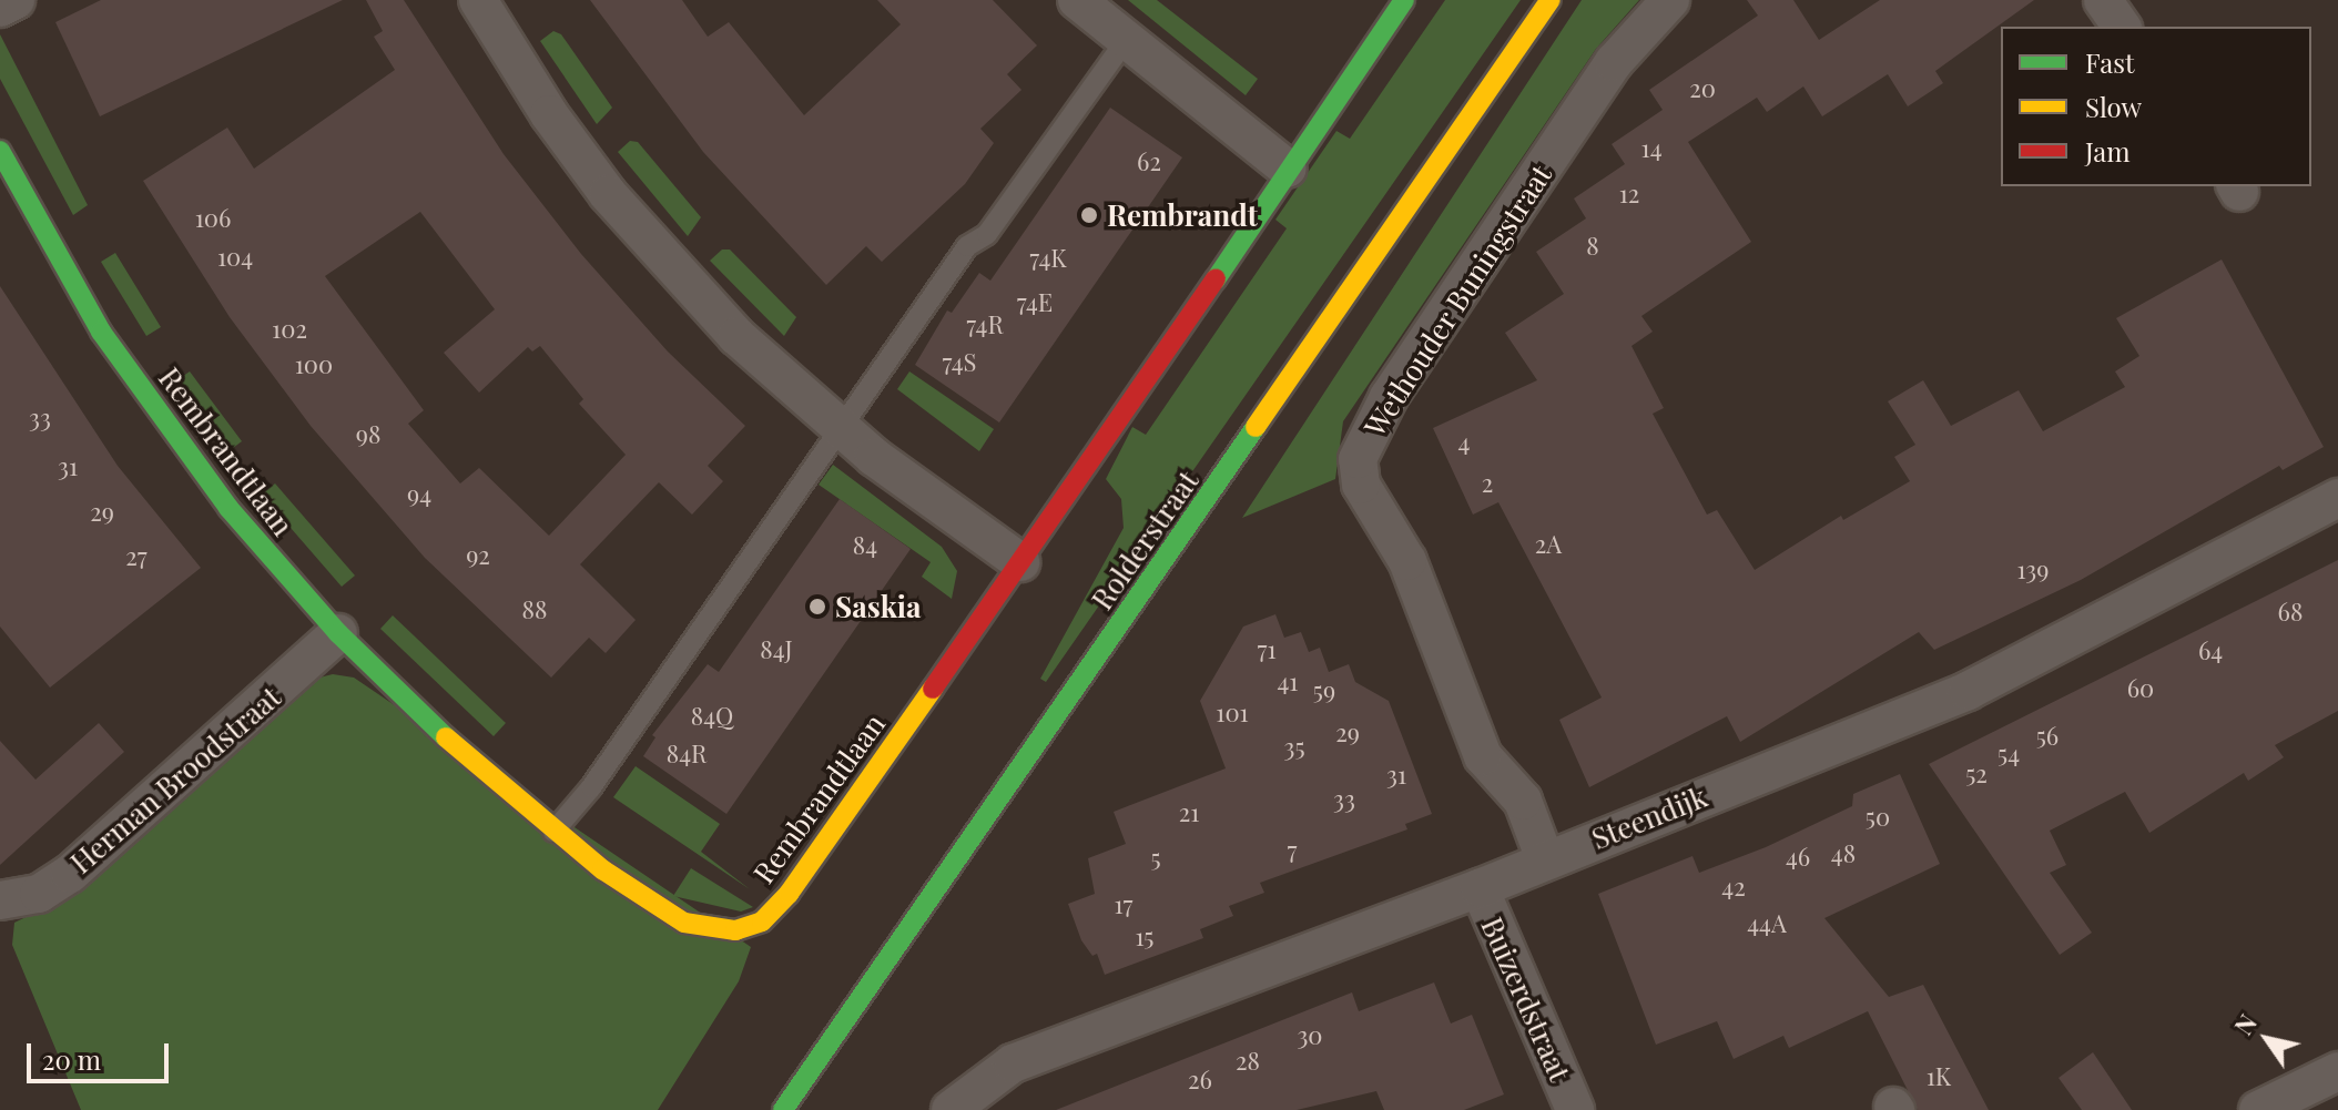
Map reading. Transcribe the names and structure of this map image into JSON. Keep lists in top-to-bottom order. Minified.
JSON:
{"streets":{"street":["Wethouder Buningstraat","Rembrandtlaan","Rolderstraat","Herman Broodstraat","Steendijk","Buizerdstraat"]},"crossings":[["Wethouder Buningstraat","Steendijk"],["Rembrandtlaan","Herman Broodstraat"],["Steendijk","Buizerdstraat"]],"places":["Rembrandt","Saskia"],"house_numbers":["20","14","62","12","106","8","104","74K","74E","74R","102","74S","100","33","98","4","31","2","94","29","2A","84","92","27","139","88","68","84J","71","64","41","60","59","101","84Q","29","56","35","84R","54","52","31","33","21","50","7","48","46","5","42","17","44A","15","30","28","1K","26"],"legend":["Fast","Slow","Jam"],"scale_bar":"20 m","north":"top left"}
